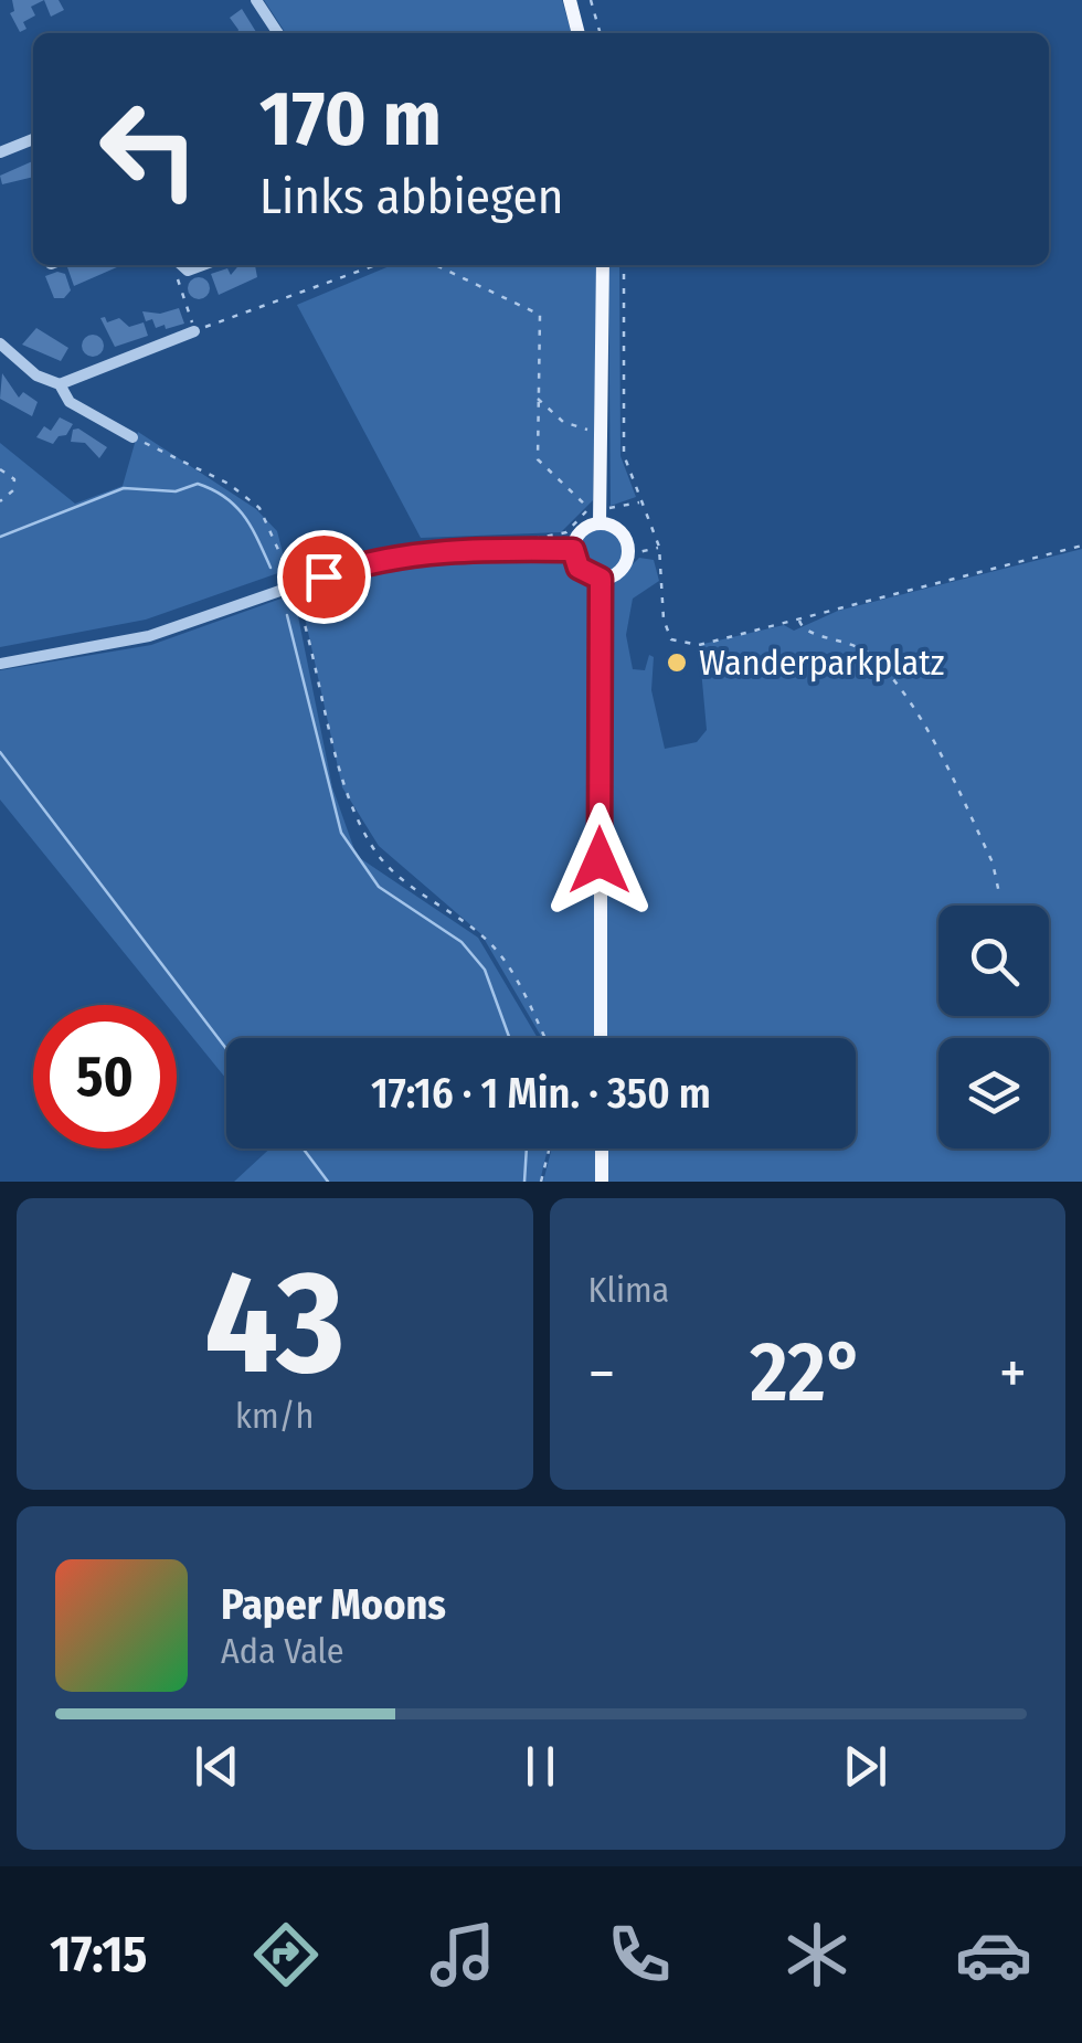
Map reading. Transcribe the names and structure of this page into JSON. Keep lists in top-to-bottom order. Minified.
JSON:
{"places":["Wanderparkplatz"],"page":{"turn":["170 m","Links abbiegen"],"limit":"50","trip":"17:16 · 1 Min. · 350 m","tile":[["43","km/h"],"Klima"],"heat":["−","22°","+"],"song":["Paper Moons","Ada Vale"],"tabs":"17:15"}}
